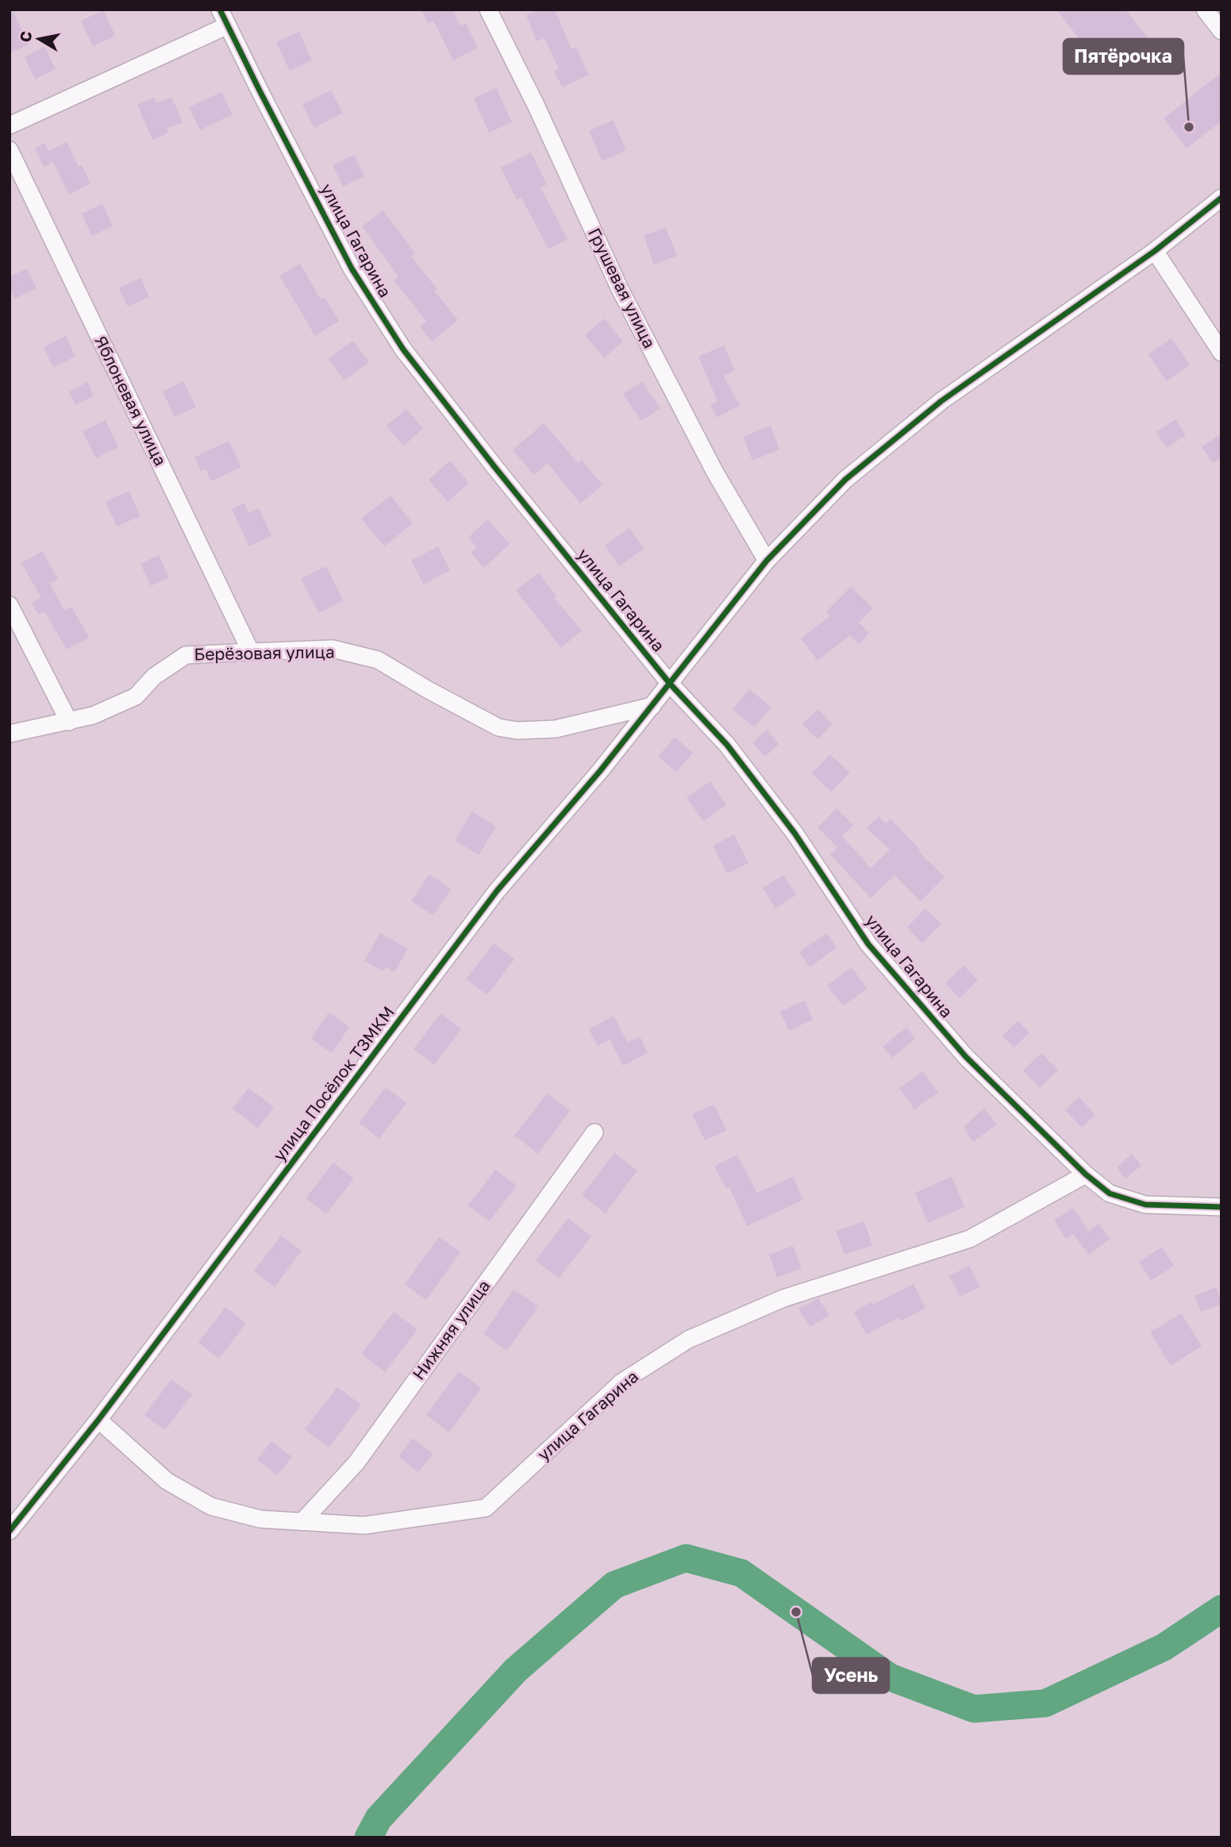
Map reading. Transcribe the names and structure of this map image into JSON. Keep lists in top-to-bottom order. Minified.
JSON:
{"streets":{"street":["улица Гагарина","Грушевая улица","Яблоневая улица","Берёзовая улица","улица Посёлок ТЗМКМ","Нижняя улица"]},"crossings":[["улица Гагарина","улица Посёлок ТЗМКМ"],["улица Гагарина","Нижняя улица"],["Грушевая улица","улица Посёлок ТЗМКМ"],["Яблоневая улица","Берёзовая улица"],["Берёзовая улица","улица Посёлок ТЗМКМ"]],"places":["Пятёрочка","Усень"],"north":"left"}
